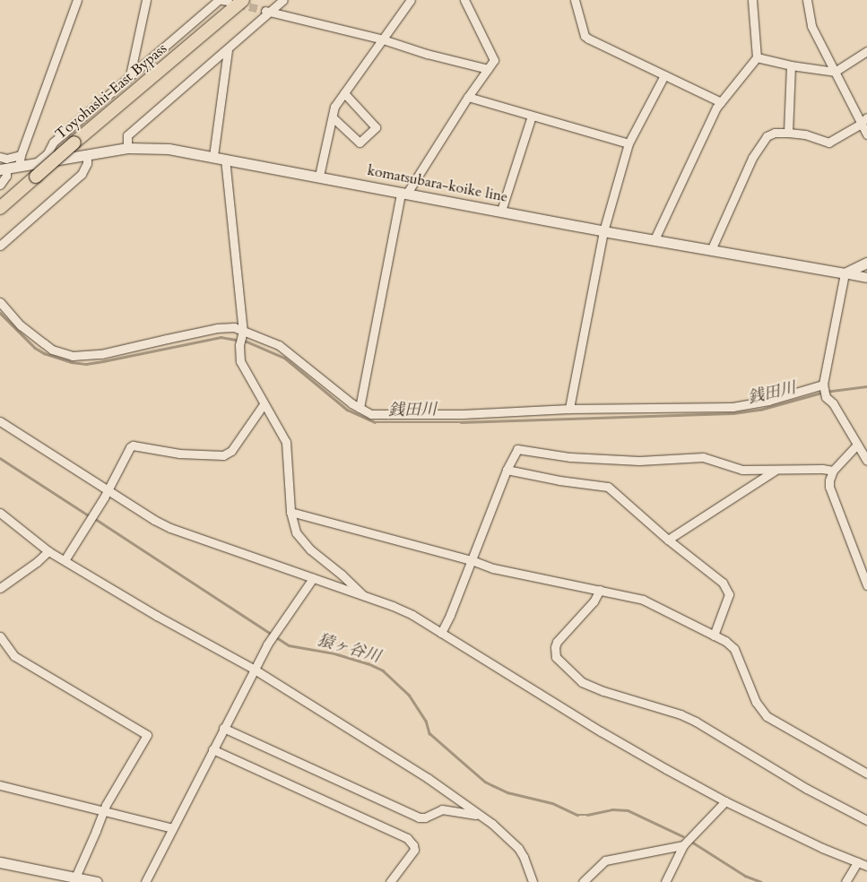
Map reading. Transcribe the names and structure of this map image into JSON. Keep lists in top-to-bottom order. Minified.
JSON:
{"streets":{"highway":["Toyohashi-East Bypass"],"main road":["komatsubara-koike line"]},"water":["銭田川","猿ヶ谷川"]}
